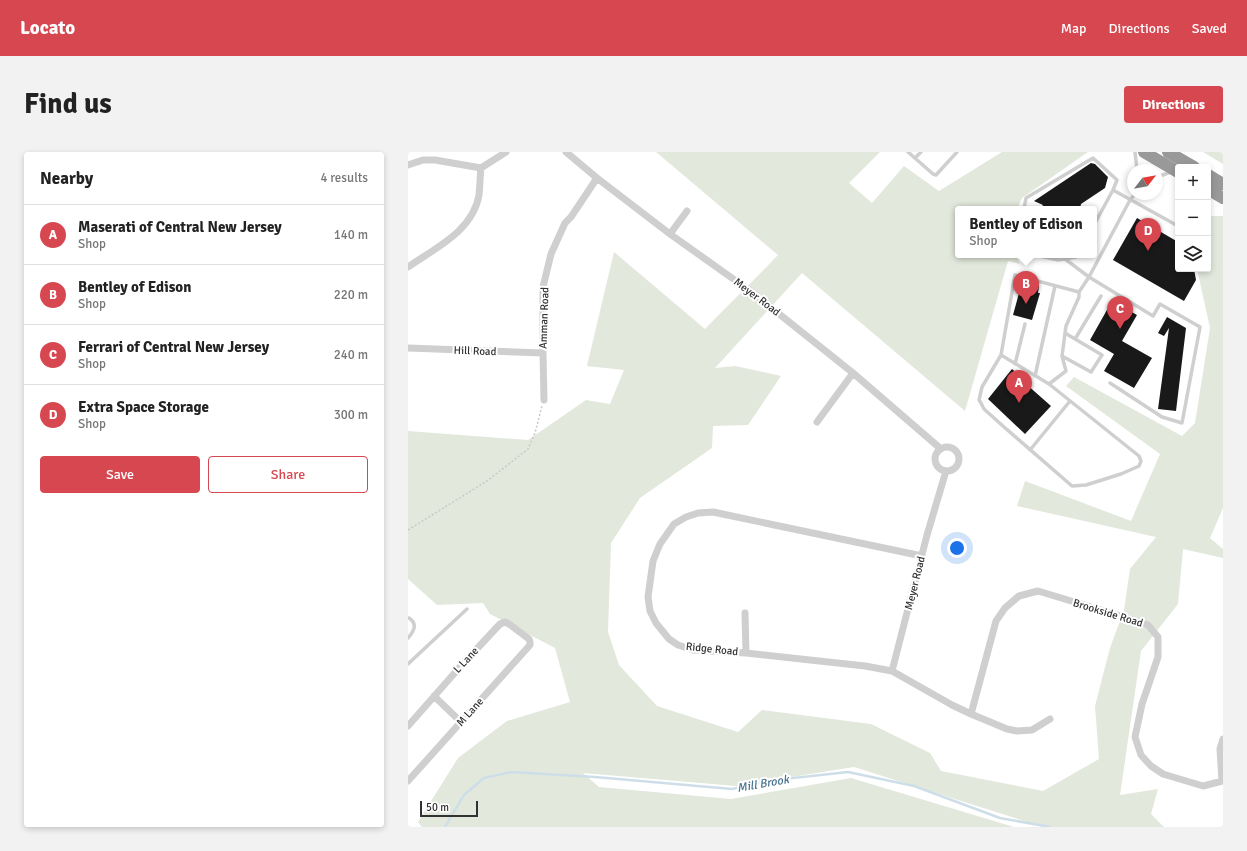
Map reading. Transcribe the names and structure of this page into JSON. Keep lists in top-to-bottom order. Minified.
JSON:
{"streets":{"street":["Meyer Road","Amman Road","Hill Road","Brookside Road","Ridge Road","L Lane","M Lane"]},"crossings":[["Meyer Road","Amman Road"],["Meyer Road","Ridge Road"],["Amman Road","Hill Road"],["Brookside Road","Ridge Road"],["L Lane","M Lane"]],"water":["Mill Brook"],"scale_bar":"50 m","north":"top right","page":{"header":"Locato","nav":["Map","Directions","Saved"],"buttons":["Directions",["Save","Share"]],"title":"Find us","heading":["Nearby","4 results"],"map_buttons":["+","−"],"list":[{"mark":"A","name":"Maserati of Central New Jersey","note":"Shop","value":"140 m"},{"mark":"B","name":"Bentley of Edison","note":"Shop","value":"220 m"},{"mark":"C","name":"Ferrari of Central New Jersey","note":"Shop","value":"240 m"},{"mark":"D","name":"Extra Space Storage","note":"Shop","value":"300 m"}],"popup":["Bentley of Edison","Shop"],"pins":["D","B","C","A"],"scale":"50 m"}}
